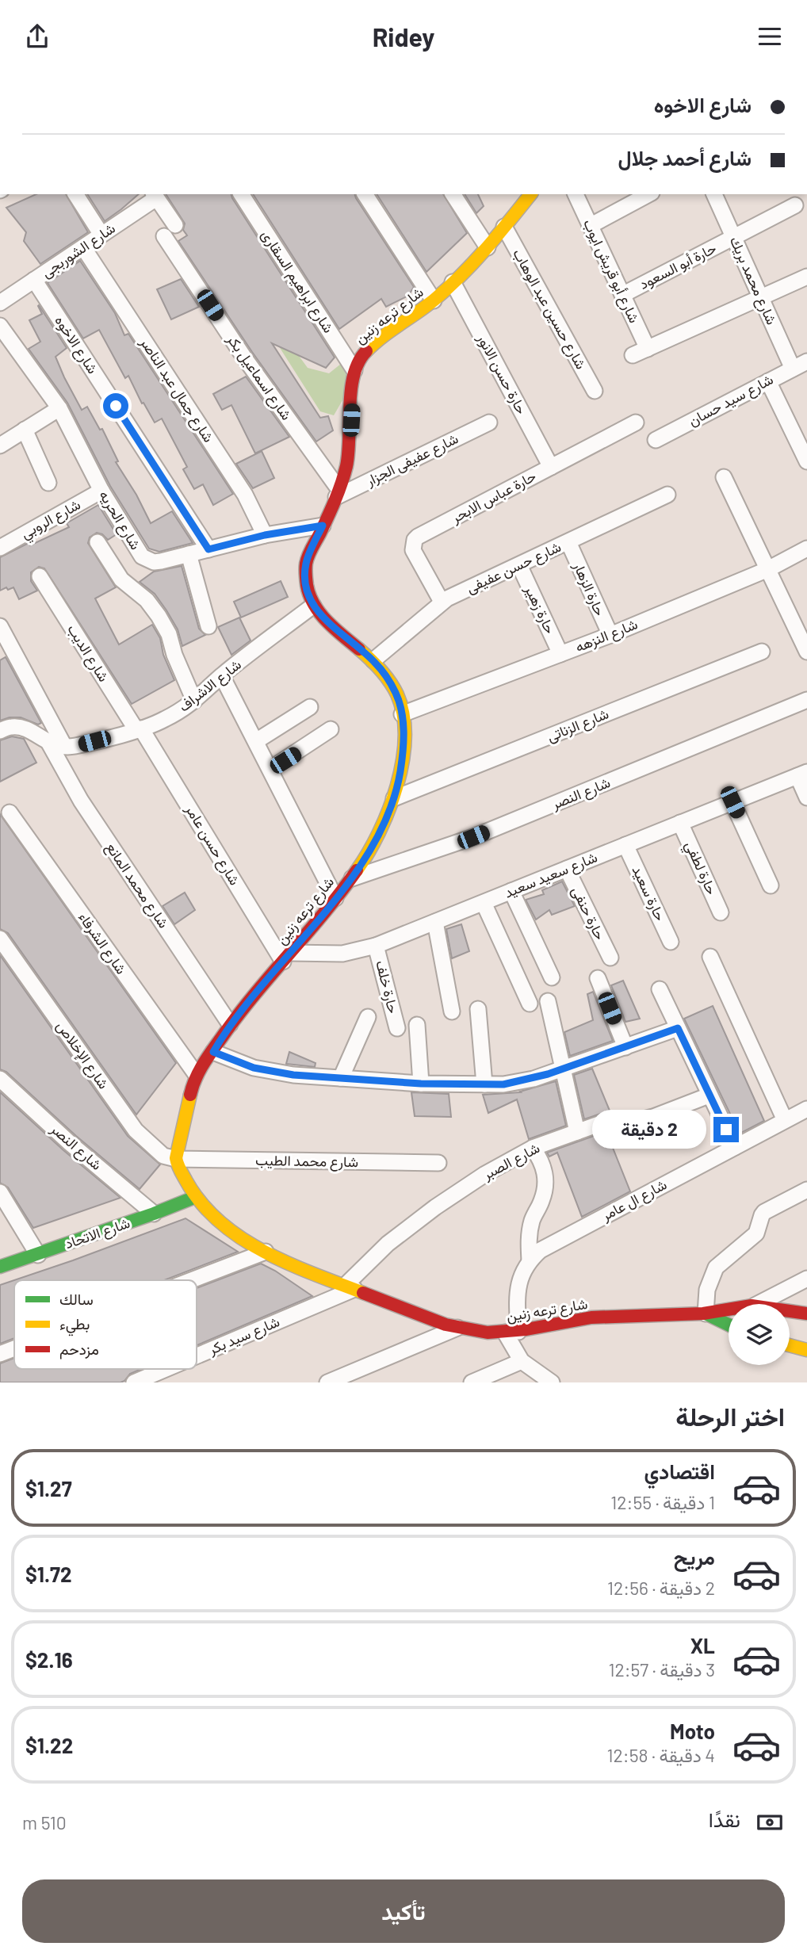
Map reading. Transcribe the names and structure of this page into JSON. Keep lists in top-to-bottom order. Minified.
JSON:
{"streets":{"street":["شارع الشوربجى","حارة أبو السعود","شارع أبو قريش ايوب","شارع محمد بريك","شارع ابراهيم السقارى","شارع حسين عبد الوهاب","شارع ترعه زنين","شارع الاخوه","حارة حسن الانور","شارع اسماعيل بكر","شارع جمال عبد الناصر","شارع سيد حسان","شارع عفيفى الجزار","حارة عباس الابحر","شارع الروبي","شارع الحريه","شارع حسن عفيفى","حارة الزهار","حارة زهير","شارع النزهه","شارع الديب","شارع الاشراف","شارع الزناتى","شارع النصر","شارع حسن عامر","حارة لطفي","شارع سعيد سعيد","شارع محمد المانع","حارة سعيد","حارة حنفى","شارع الشرفاء","حارة خلف","شارع الإخلاص","شارع محمد الطيب","شارع الصبر","شارع ال عامر","شارع الاتحاد","شارع سيد بكر"]},"crossings":[["شارع الشوربجى","شارع الاخوه"],["شارع الشوربجى","شارع اسماعيل بكر"],["شارع الشوربجى","شارع جمال عبد الناصر"],["حارة أبو السعود","شارع أبو قريش ايوب"],["حارة أبو السعود","شارع محمد بريك"],["شارع محمد بريك","شارع سيد حسان"],["شارع ابراهيم السقارى","شارع ترعه زنين"],["شارع حسين عبد الوهاب","شارع ترعه زنين"],["شارع ترعه زنين","حارة حسن الانور"],["شارع ترعه زنين","شارع اسماعيل بكر"],["شارع ترعه زنين","شارع عفيفى الجزار"],["شارع ترعه زنين","شارع الحريه"],["شارع ترعه زنين","شارع حسن عفيفى"],["شارع ترعه زنين","شارع النزهه"],["شارع ترعه زنين","شارع الاشراف"],["شارع ترعه زنين","شارع الزناتى"],["شارع ترعه زنين","شارع النصر"],["شارع ترعه زنين","شارع حسن عامر"],["شارع ترعه زنين","شارع سعيد سعيد"],["شارع ترعه زنين","شارع محمد المانع"],["شارع ترعه زنين","شارع الشرفاء"],["شارع ترعه زنين","شارع الإخلاص"],["شارع ترعه زنين","شارع محمد الطيب"],["شارع ترعه زنين","شارع الصبر"],["شارع ترعه زنين","شارع ال عامر"],["شارع ترعه زنين","شارع الاتحاد"],["شارع ترعه زنين","شارع سيد بكر"],["شارع الاخوه","شارع الحريه"],["حارة حسن الانور","حارة عباس الابحر"],["شارع اسماعيل بكر","شارع عفيفى الجزار"],["شارع جمال عبد الناصر","شارع الحريه"],["حارة عباس الابحر","شارع حسن عفيفى"],["شارع الروبي","شارع الحريه"],["شارع حسن عفيفى","حارة الزهار"],["شارع حسن عفيفى","حارة زهير"],["حارة الزهار","شارع النزهه"],["حارة زهير","شارع النزهه"],["شارع الديب","شارع الاشراف"],["شارع الديب","شارع حسن عامر"],["شارع الاشراف","شارع حسن عامر"],["شارع الاشراف","شارع محمد المانع"],["شارع النصر","شارع الاتحاد"],["شارع حسن عامر","شارع سعيد سعيد"],["حارة لطفي","شارع سعيد سعيد"],["شارع سعيد سعيد","حارة سعيد"],["شارع سعيد سعيد","حارة حنفى"],["شارع سعيد سعيد","حارة خلف"],["شارع الإخلاص","شارع محمد الطيب"],["شارع الصبر","شارع سيد بكر"]],"legend":["سالك","بطيء","مزدحم"],"page":{"header":"Ridey","banner":["شارع الاخوه","شارع أحمد جلال"],"bubble":"2 دقيقة","heading":"اختر الرحلة","list":[{"name":"اقتصادي","note":"1 دقيقة · 12:55","value":"$1.27"},{"name":"مريح","note":"2 دقيقة · 12:56","value":"$1.72"},{"name":"XL","note":"3 دقيقة · 12:57","value":"$2.16"},{"name":"Moto","note":"4 دقيقة · 12:58","value":"$1.22"}],"pay":["نقدًا","510 m"],"buttons":"تأكيد"}}
